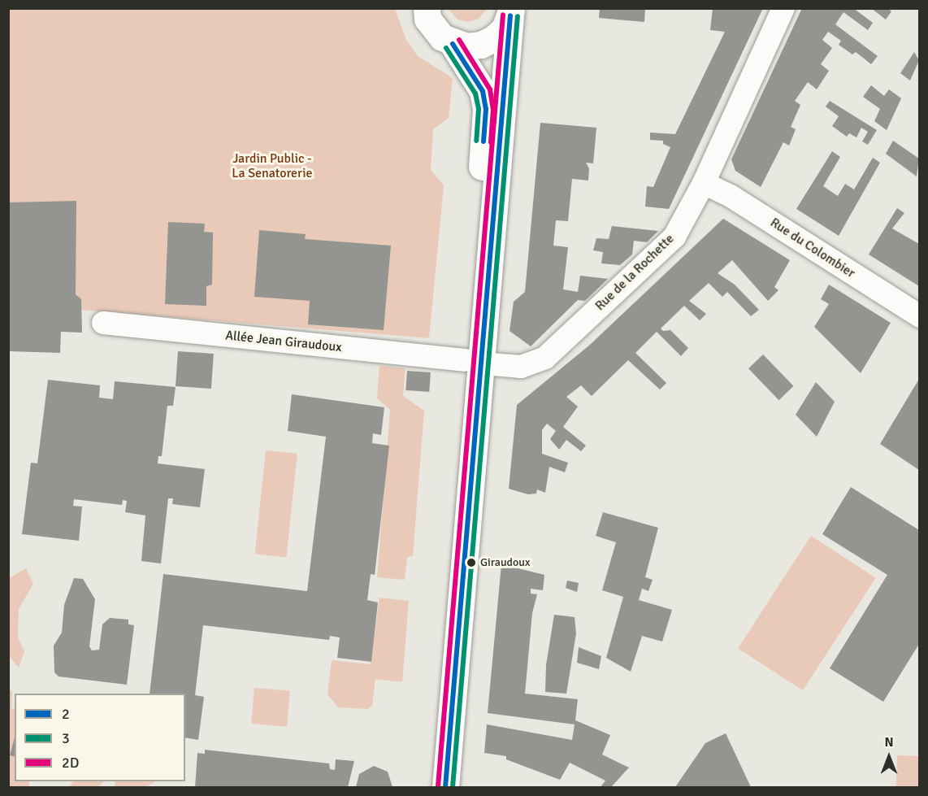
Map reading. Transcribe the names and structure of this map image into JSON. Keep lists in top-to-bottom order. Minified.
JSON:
{"streets":{"street":["Rue du Colombier","Rue de la Rochette","Allée Jean Giraudoux"]},"crossings":[["Rue du Colombier","Rue de la Rochette"],["Rue de la Rochette","Allée Jean Giraudoux"]],"parks":["Jardin Public - La Senatorerie"],"places":["Giraudoux"],"lines":["transit line 2D","transit line 2","transit line 3"],"legend":["2","3","2D"],"north":"top"}
